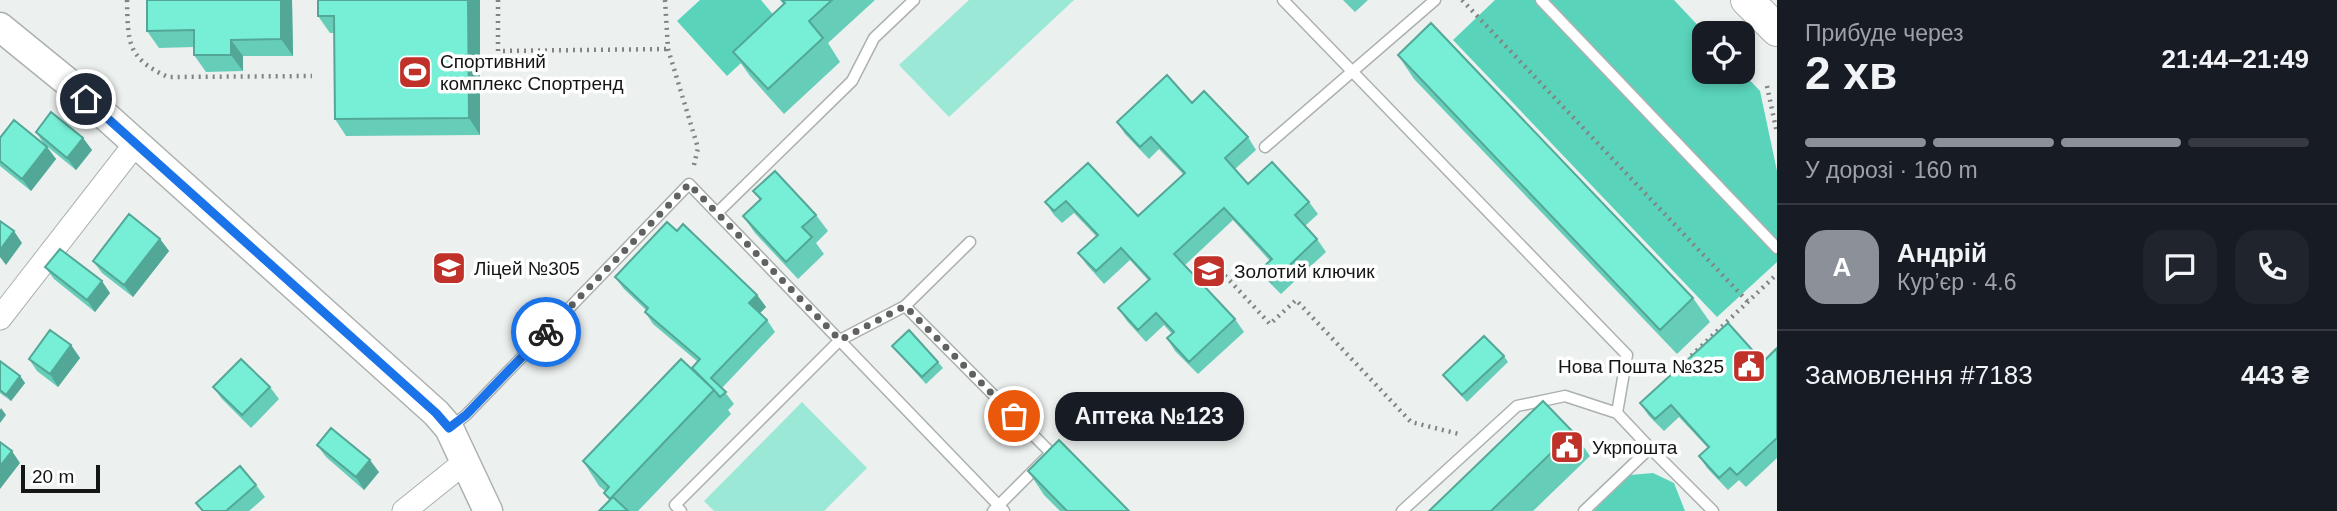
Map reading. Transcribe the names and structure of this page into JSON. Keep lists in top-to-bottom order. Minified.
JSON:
{"places":{"sports":["Спортивний комплекс Спортренд"],"school or university":["Ліцей №305","Золотий ключик"],"public building":["Нова Пошта №325","Укрпошта"],"other":["Аптека №123"]},"scale_bar":"20 m","page":{"heading":["2 хв","Прибуде через","21:44–21:49"],"panel":["Андрій","Кур’єр · 4.6","Замовлення #7183","443 ₴"],"bar":"У дорозі · 160 m","round":"А","bubble":"Аптека №123","scale":"20 m"}}
